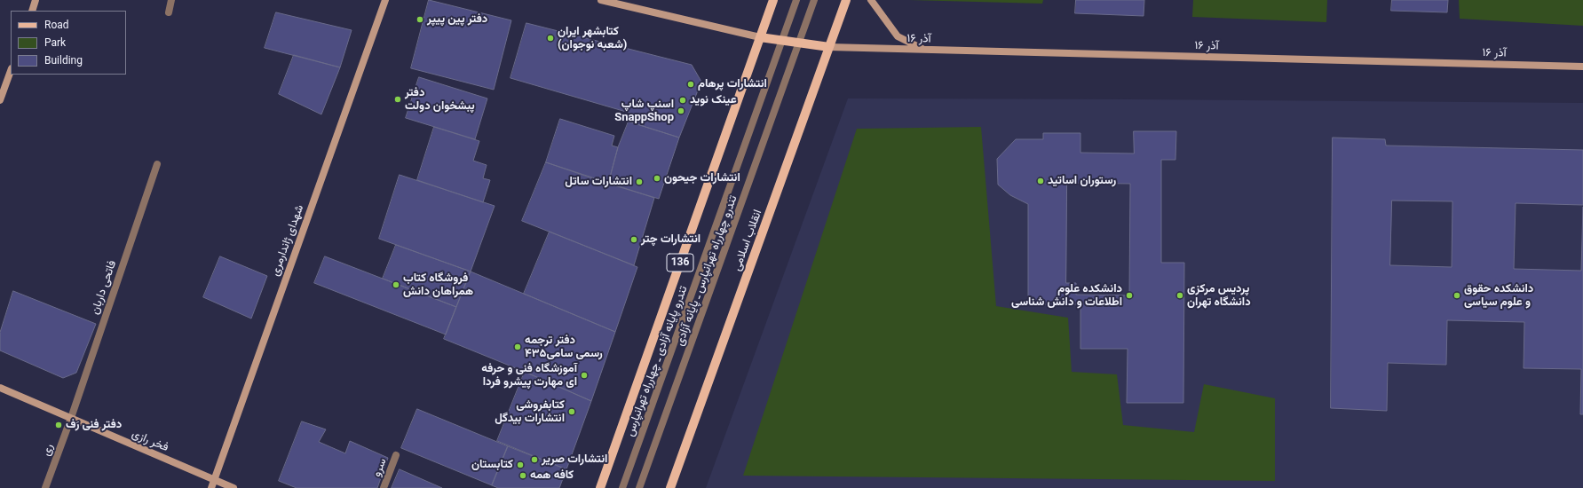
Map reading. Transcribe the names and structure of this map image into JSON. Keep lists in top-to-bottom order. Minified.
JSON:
{"streets":{"main road":["انقلاب اسلامی","136"],"street":["۱۶ آذر","شهدای ژاندارمری","تندرو چهارراه تهرانپارس ـ پایانه آزادی","فاتحی داربان","تندرو پایانه آزادی ـ چهارراه تهرانپارس","فخر رازی","ری","سرو"]},"crossings":[["۱۶ آذر","انقلاب اسلامی"],["شهدای ژاندارمری","فخر رازی"],["فاتحی داربان","فخر رازی"],["فاتحی داربان","ری"],["فخر رازی","ری"]],"places":["دفتر پین پیپر","کتابشهر ایران (شعبه نوجوان)","انتشارات پرهام","دفتر پبشخوان دولت","عینک نوید","اسنپ شاپ SnappShop","انتشارات جیحون","رستوران اساتید","انتشارات ساتل","انتشارات چتر","فروشگاه کتاب همراهان دانش","دانشکده علوم اطلاعات و دانش شناسی","پردیس مرکزی دانشگاه‌ تهران","دانشکده حقوق و علوم سیاسی","دفتر ترجمه رسمی سامی۴۳۵","آموزشگاه فنی و حرفه ای مهارت پیشرو فردا","کتابفروشی انتشارات بیدگل","دفتر فنی رَف","انتشارات صریر","کتابستان","کافه همه"],"legend":["Road","Park","Building"]}
